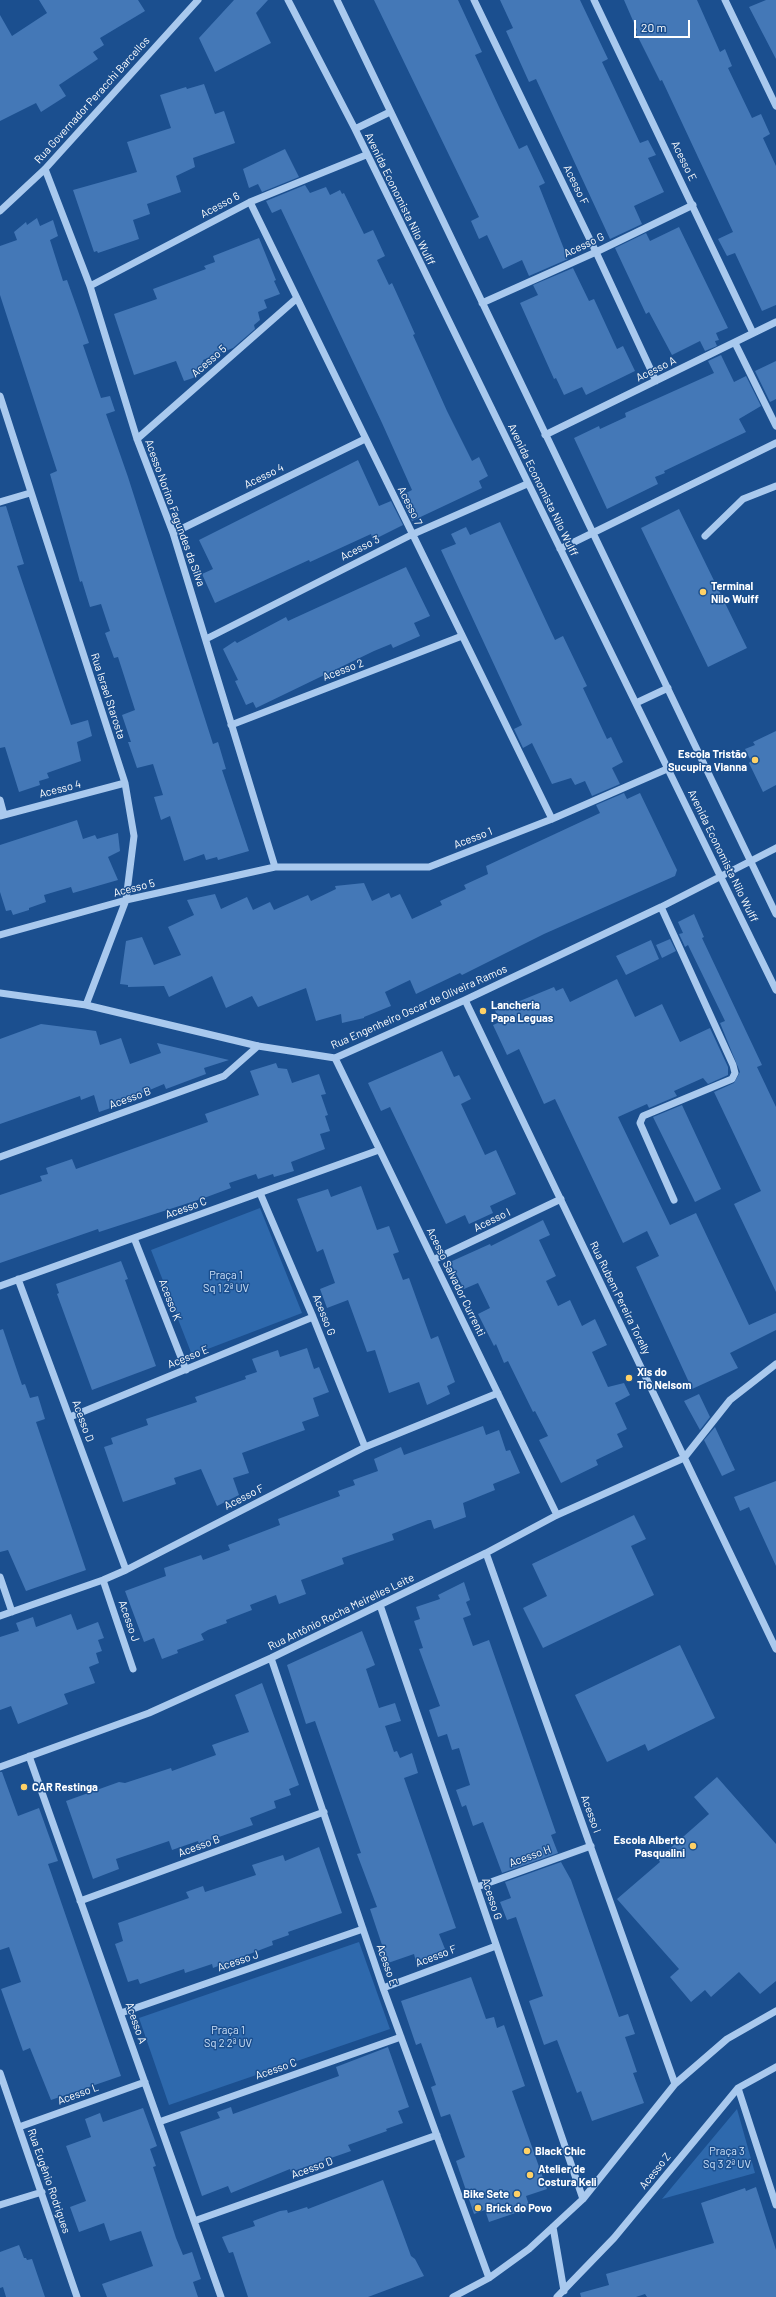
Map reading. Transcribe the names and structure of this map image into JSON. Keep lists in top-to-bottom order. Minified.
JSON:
{"streets":{"street":["Rua Governador Peracchi Barcellos","Acesso E","Acesso F","Avenida Economista Nilo Wulff","Acesso 6","Acesso G","Acesso 5","Acesso A","Acesso 4","Acesso 7","Acesso Norino Fagundes da Silva","Acesso 3","Acesso 2","Rua Israel Starosta","Acesso 1","Rua Engenheiro Oscar de Oliveira Ramos","Acesso B","Acesso C","Acesso I","Acesso Salvador Currenti","Rua Rubem Pereira Torelly","Acesso K","Acesso D","Rua Antônio Rocha Meirelles Leite","Acesso J","Acesso H","Acesso L","Acesso Z","Rua Eugênio Rodrigues"]},"crossings":[["Rua Governador Peracchi Barcellos","Acesso Norino Fagundes da Silva"],["Acesso E","Acesso F"],["Acesso E","Acesso G"],["Acesso E","Acesso A"],["Acesso E","Acesso B"],["Acesso E","Acesso C"],["Acesso E","Acesso K"],["Acesso E","Acesso D"],["Acesso E","Rua Antônio Rocha Meirelles Leite"],["Acesso E","Acesso J"],["Acesso F","Acesso G"],["Acesso F","Acesso A"],["Acesso F","Acesso Salvador Currenti"],["Acesso F","Acesso D"],["Acesso F","Acesso J"],["Avenida Economista Nilo Wulff","Acesso 6"],["Avenida Economista Nilo Wulff","Acesso G"],["Avenida Economista Nilo Wulff","Acesso A"],["Avenida Economista Nilo Wulff","Acesso 3"],["Avenida Economista Nilo Wulff","Acesso 1"],["Avenida Economista Nilo Wulff","Rua Engenheiro Oscar de Oliveira Ramos"],["Acesso 6","Acesso 7"],["Acesso 6","Acesso Norino Fagundes da Silva"],["Acesso G","Acesso C"],["Acesso G","Rua Antônio Rocha Meirelles Leite"],["Acesso G","Acesso H"],["Acesso 5","Acesso 7"],["Acesso 5","Acesso Norino Fagundes da Silva"],["Acesso 5","Rua Israel Starosta"],["Acesso 5","Acesso 1"],["Acesso A","Acesso B"],["Acesso A","Acesso C"],["Acesso A","Acesso D"],["Acesso A","Rua Antônio Rocha Meirelles Leite"],["Acesso A","Acesso J"],["Acesso A","Acesso L"],["Acesso 4","Acesso 7"],["Acesso 4","Acesso Norino Fagundes da Silva"],["Acesso 4","Rua Israel Starosta"],["Acesso 7","Acesso 3"],["Acesso 7","Acesso 2"],["Acesso 7","Acesso 1"],["Acesso Norino Fagundes da Silva","Acesso 3"],["Acesso Norino Fagundes da Silva","Acesso 2"],["Acesso Norino Fagundes da Silva","Acesso 1"],["Rua Israel Starosta","Rua Engenheiro Oscar de Oliveira Ramos"],["Rua Engenheiro Oscar de Oliveira Ramos","Acesso B"],["Rua Engenheiro Oscar de Oliveira Ramos","Acesso Salvador Currenti"],["Rua Engenheiro Oscar de Oliveira Ramos","Rua Rubem Pereira Torelly"],["Acesso C","Acesso Salvador Currenti"],["Acesso C","Acesso K"],["Acesso C","Acesso D"],["Acesso I","Acesso Salvador Currenti"],["Acesso I","Rua Rubem Pereira Torelly"],["Acesso I","Rua Antônio Rocha Meirelles Leite"],["Acesso I","Acesso H"],["Acesso Salvador Currenti","Rua Antônio Rocha Meirelles Leite"],["Rua Rubem Pereira Torelly","Rua Antônio Rocha Meirelles Leite"],["Acesso L","Rua Eugênio Rodrigues"]],"parks":["Praça 1 Sq 1 2ª UV","Praça 1 Sq 2 2ª UV","Praça 3 Sq 3 2ª UV"],"places":["Terminal Nilo Wulff","Escola Tristão Sucupira Vianna","Lancheria Papa Leguas","Xis do Tio Nelsom","CAR Restinga","Escola Alberto Pasqualini","Black Chic","Atelier de Costura Keli","Bike Sete","Brick do Povo"],"scale_bar":"20 m"}
